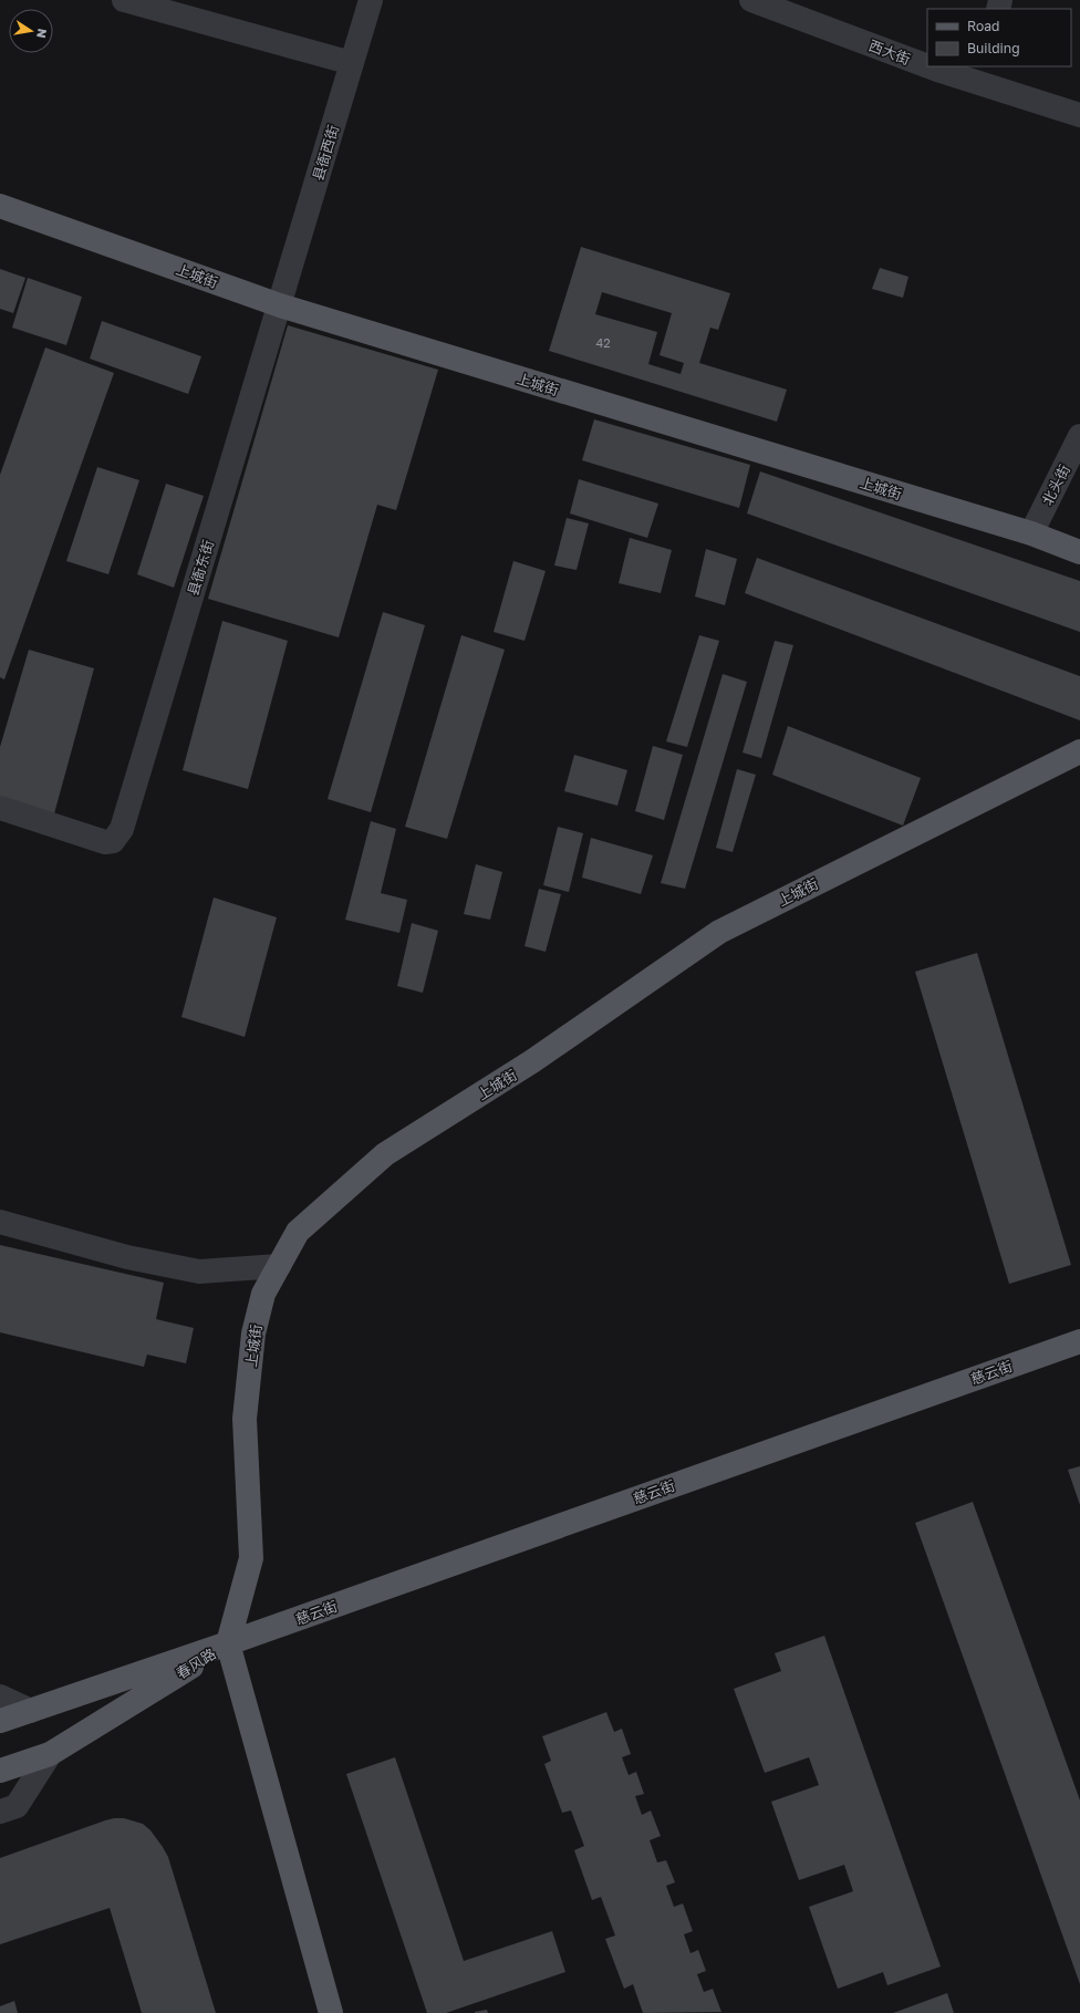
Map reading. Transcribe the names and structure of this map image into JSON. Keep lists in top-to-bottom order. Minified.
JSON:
{"streets":{"main road":["上城街","慈云街","春风路"],"street":["西大街","县衙西街","北头街","县衙东街"]},"crossings":[["县衙西街","上城街"],["县衙西街","县衙东街"],["上城街","北头街"],["上城街","县衙东街"],["上城街","慈云街"],["上城街","春风路"],["慈云街","春风路"]],"house_numbers":["42"],"legend":["Road","Building"],"north":"right"}
